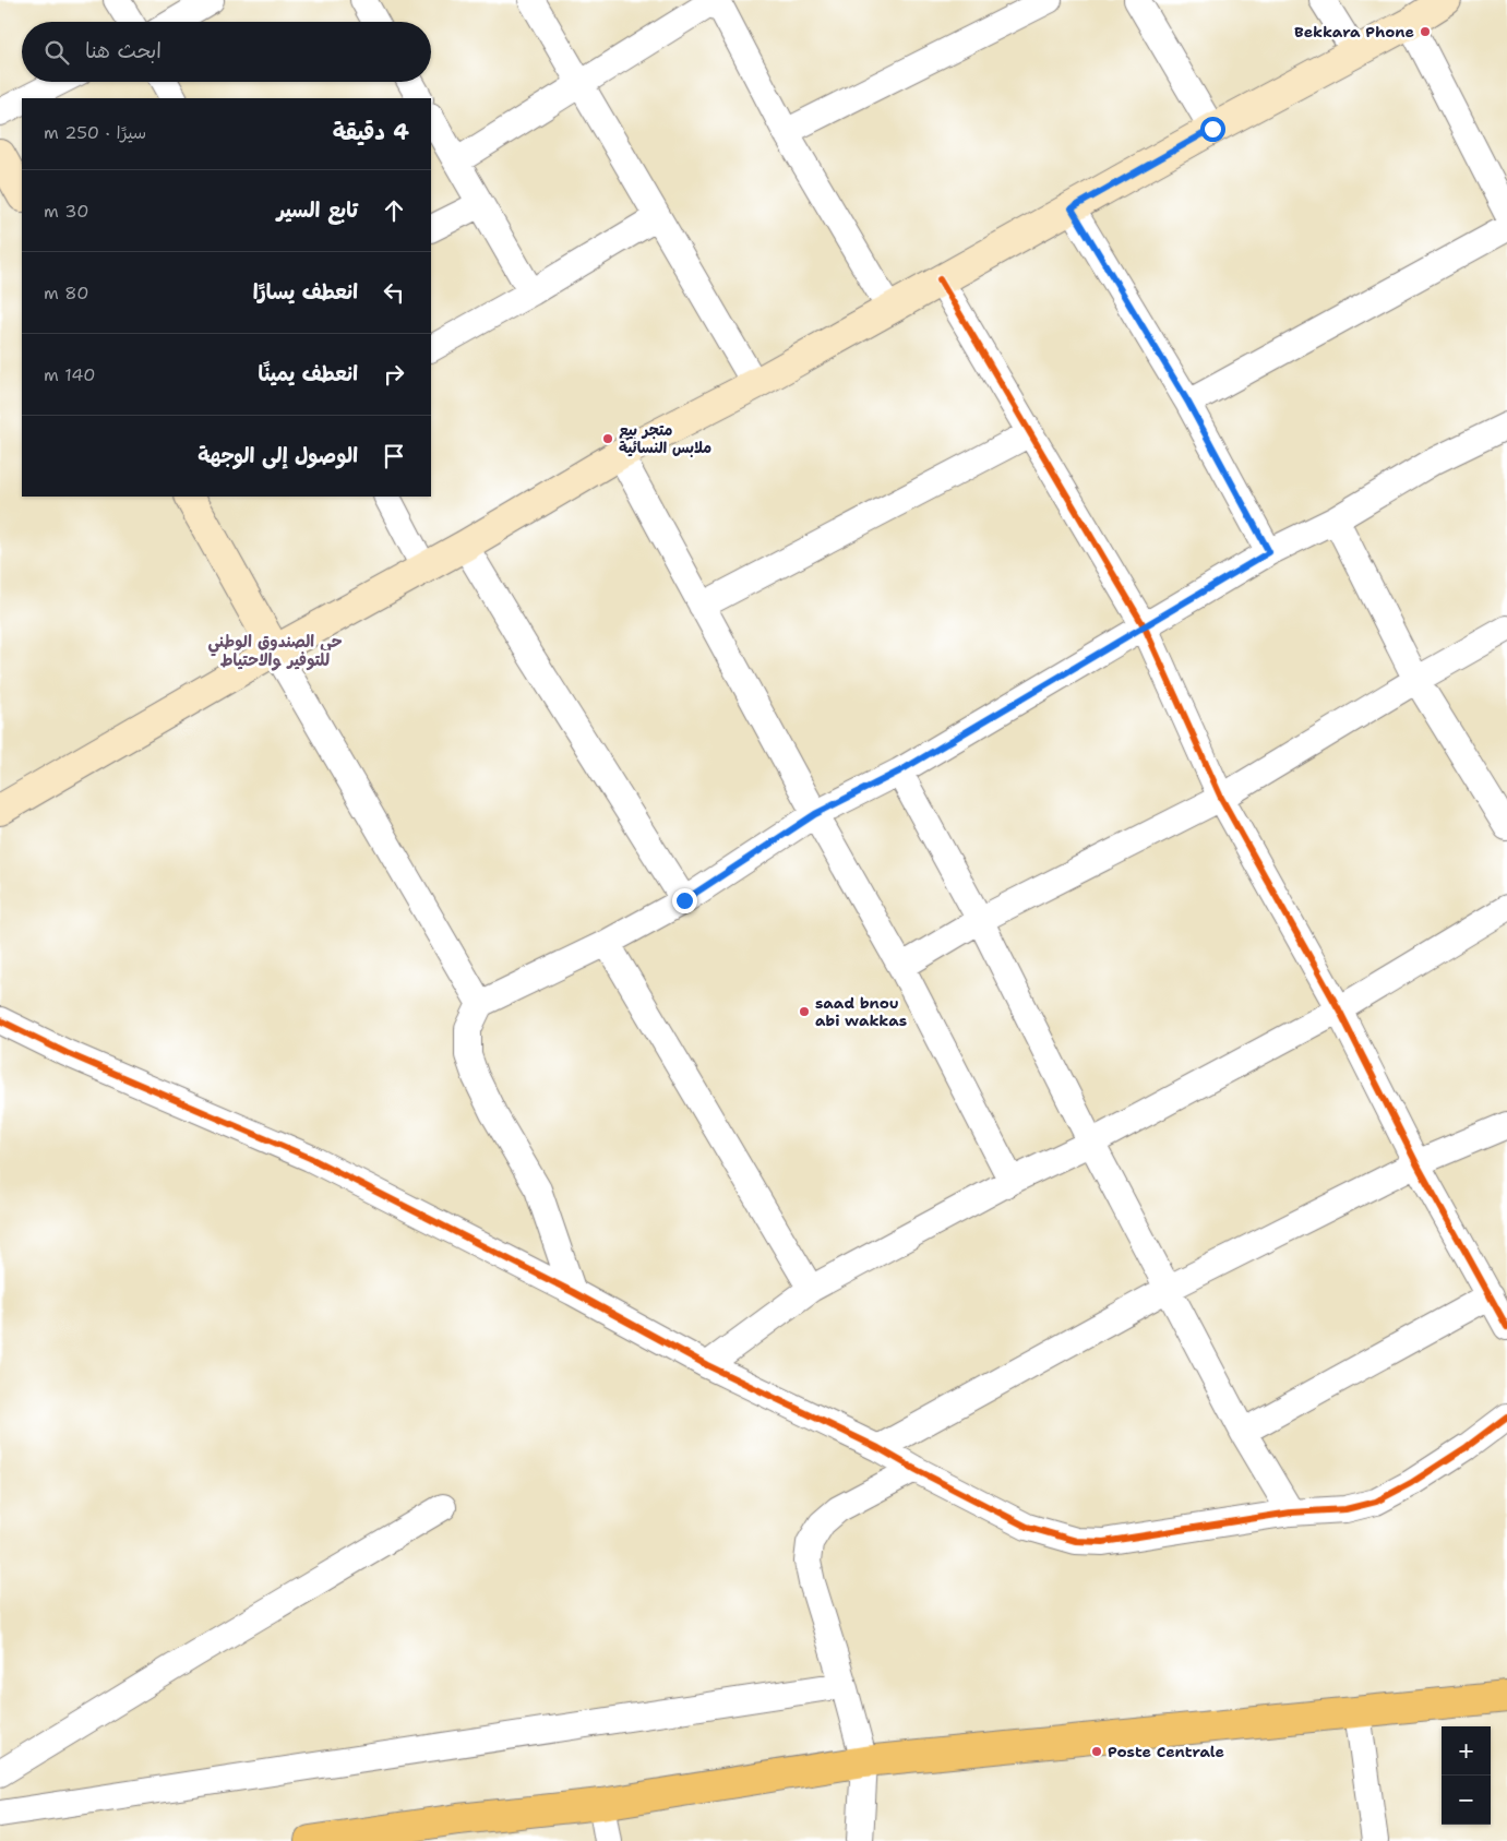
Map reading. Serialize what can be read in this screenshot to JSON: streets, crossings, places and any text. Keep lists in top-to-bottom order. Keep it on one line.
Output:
{"districts":["حي الصندوق الوطني للتوفير والاحتياط"],"places":["Bekkara Phone","متجر بيع ملابس النسائية","saad bnou abi wakkas","Poste Centrale"],"page":{"search":"ابحث هنا","heading":["4 دقيقة","سيرًا · 250 m"],"list":[["تابع السير","30 m"],["انعطف يسارًا","80 m"],["انعطف يمينًا","140 m"],"الوصول إلى الوجهة"],"map_buttons":["+","−"]}}
